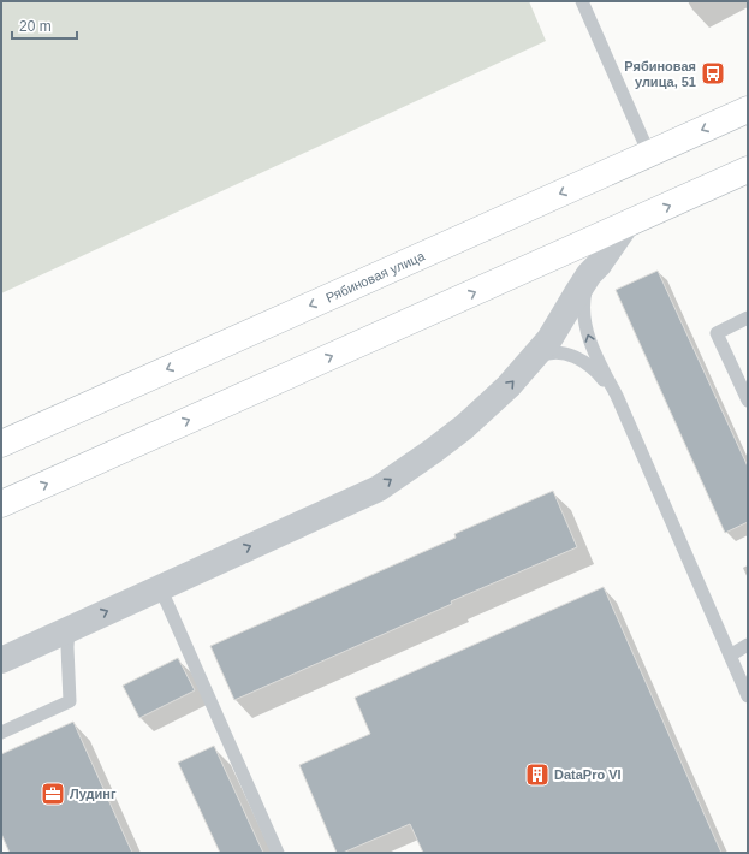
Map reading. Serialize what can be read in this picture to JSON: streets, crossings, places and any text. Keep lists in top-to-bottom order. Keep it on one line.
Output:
{"streets":{"main road":["Рябиновая улица"]},"places":{"bus stop":["Рябиновая улица, 51"],"building":["DataPro VI"],"office":["Лудинг"]},"scale_bar":"20 m"}
